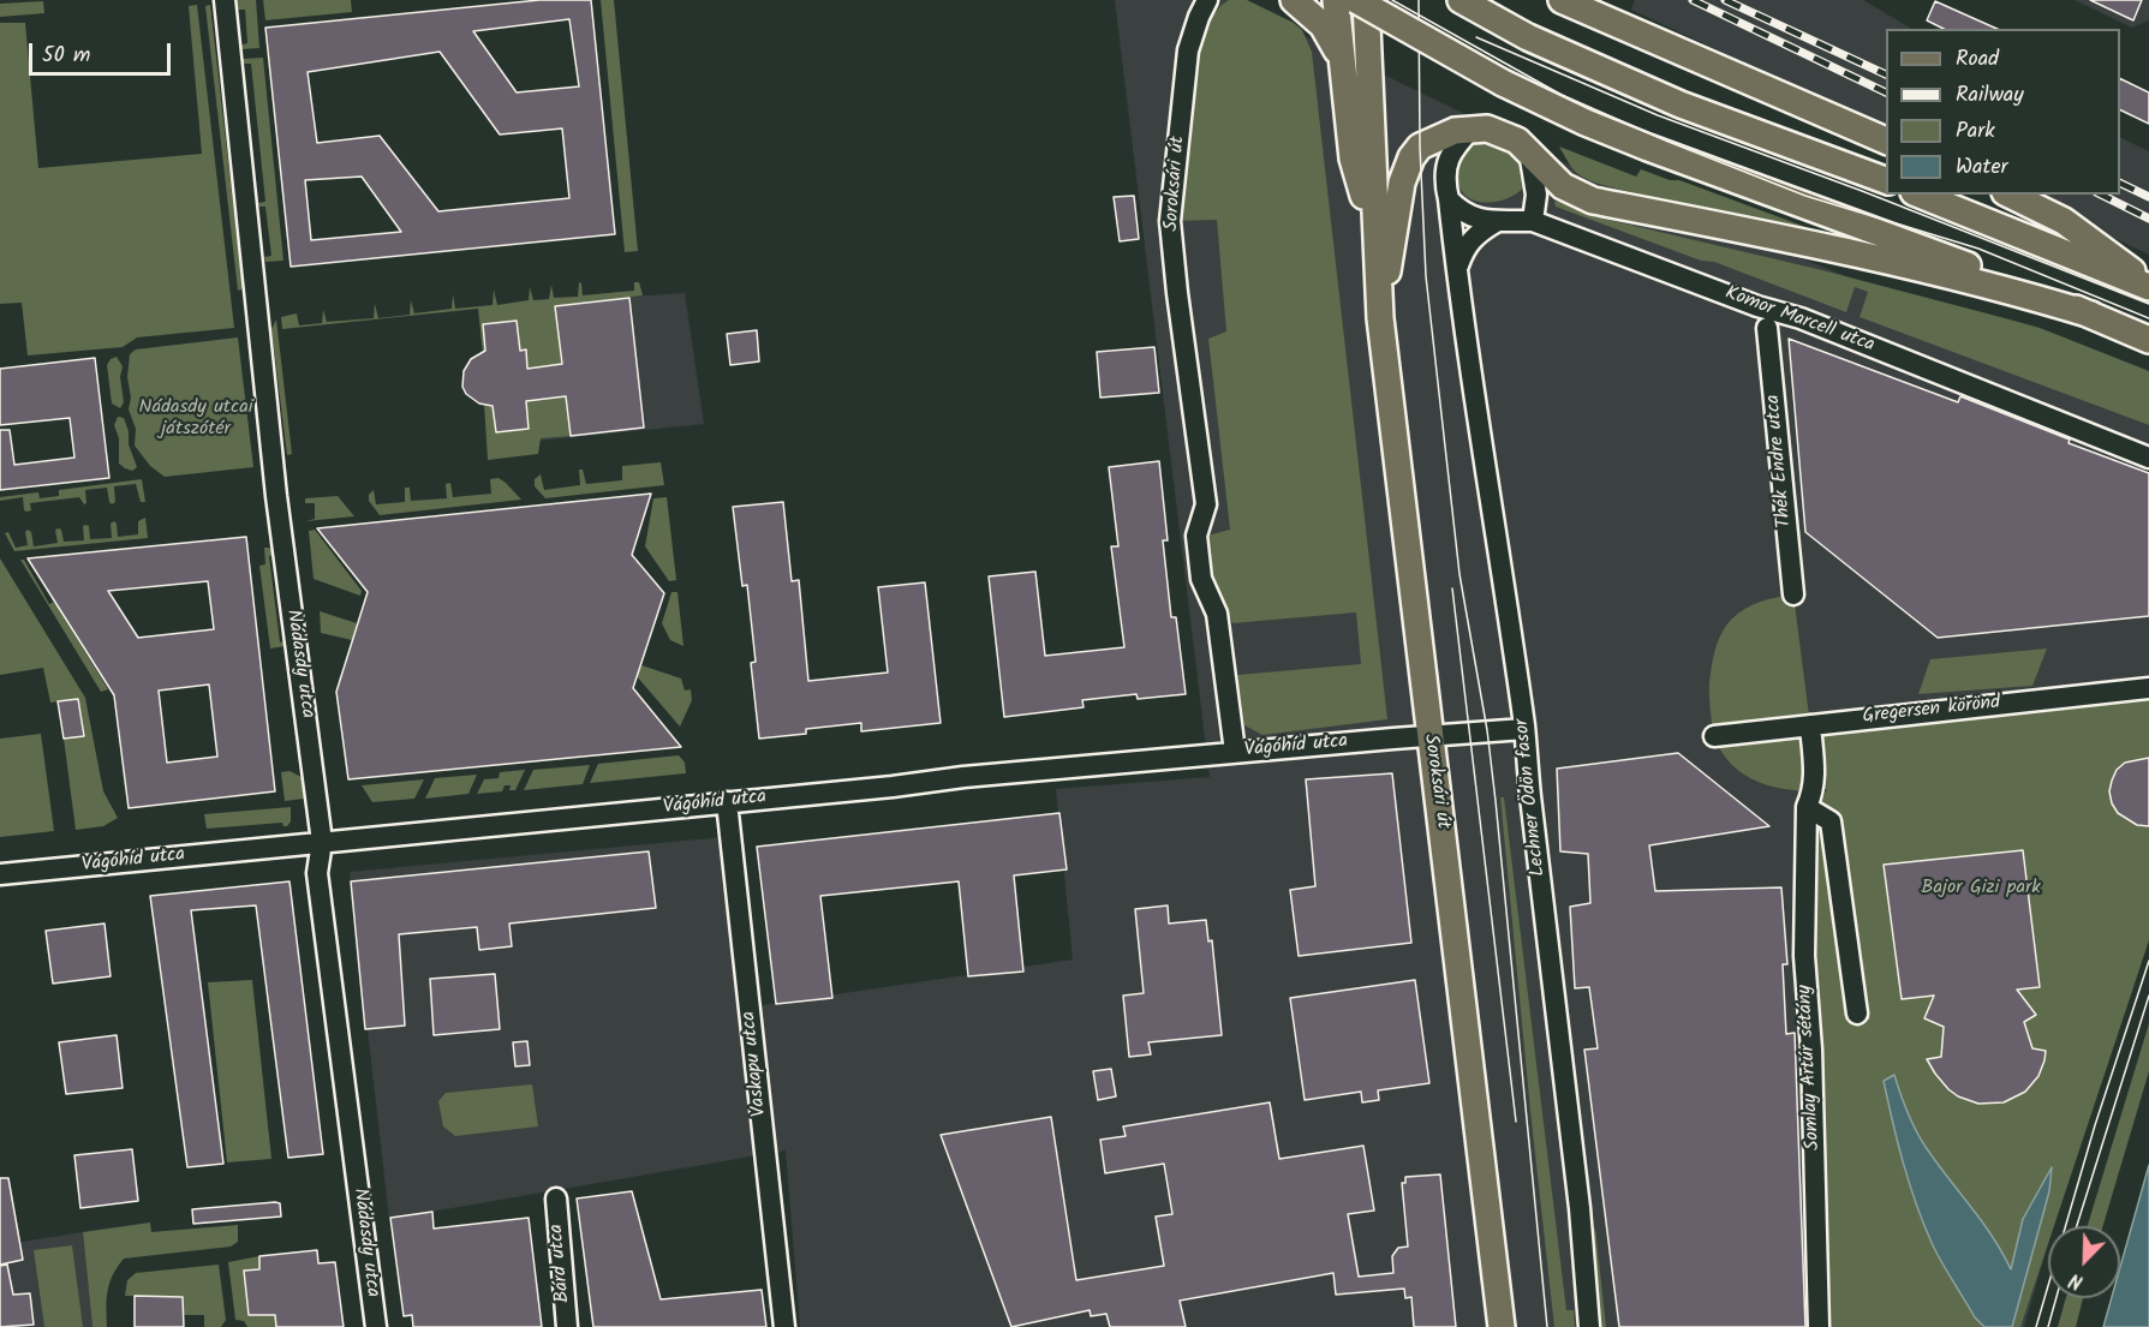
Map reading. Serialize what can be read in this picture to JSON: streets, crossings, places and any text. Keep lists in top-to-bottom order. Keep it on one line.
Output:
{"streets":{"main road":["Soroksári út"],"street":["Komor Marcell utca","Thék Endre utca","Nádasdy utca","Gregersen körönd","Vágóhíd utca","Lechner Ödön fasor","Vaskapu utca","Somlay Artúr sétány","Bárd utca"]},"crossings":[["Soroksári út","Vágóhíd utca"],["Komor Marcell utca","Lechner Ödön fasor"],["Nádasdy utca","Vágóhíd utca"],["Gregersen körönd","Somlay Artúr sétány"],["Vágóhíd utca","Vaskapu utca"]],"parks":["Nádasdy utcai játszótér","Bajor Gizi park"],"legend":["Road","Railway","Park","Water"],"scale_bar":"50 m","north":"bottom left"}
